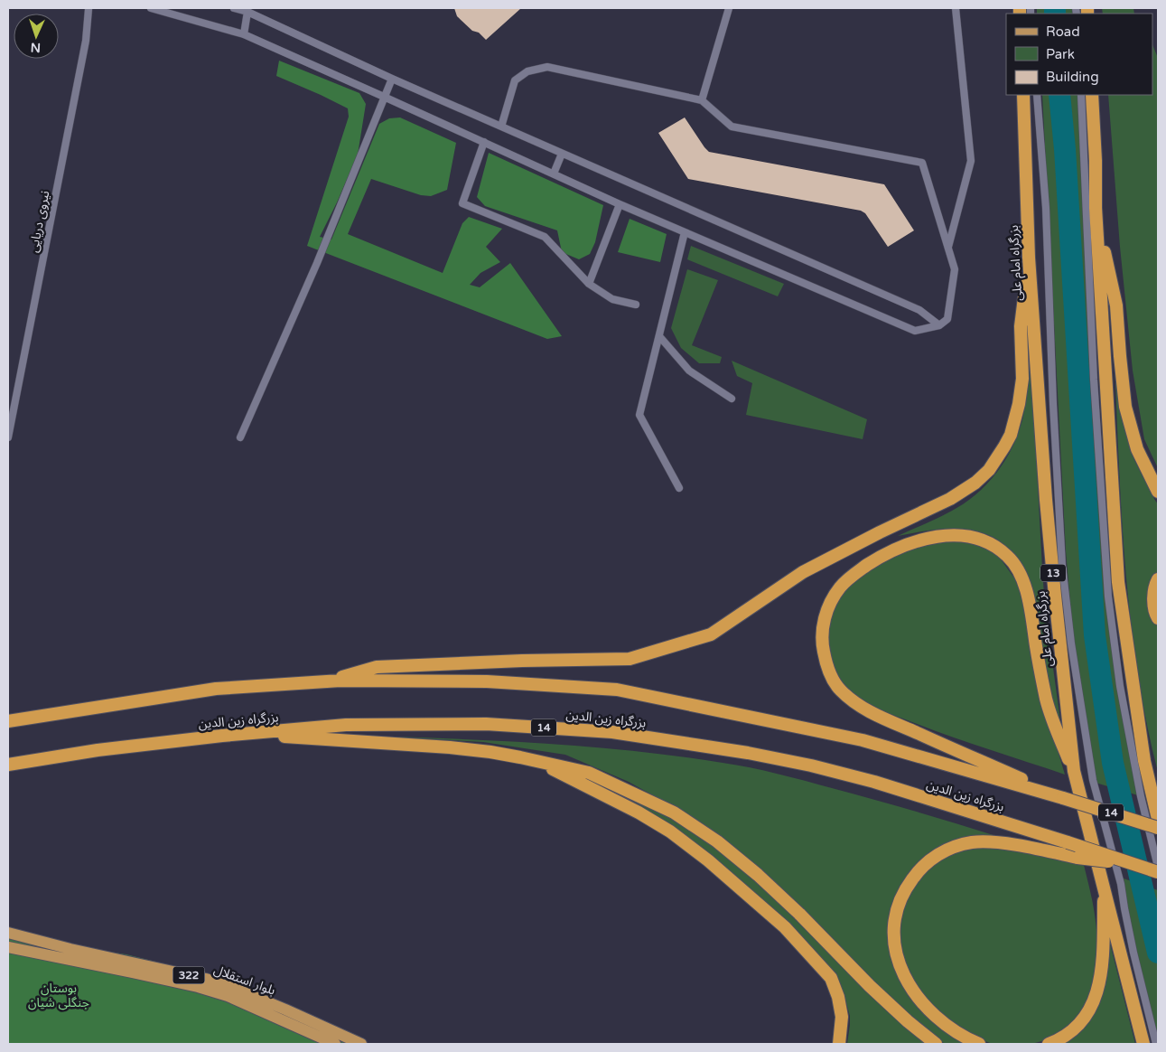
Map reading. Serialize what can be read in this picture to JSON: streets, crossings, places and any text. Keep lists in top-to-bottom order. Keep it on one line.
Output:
{"streets":{"highway":["بزرگراه امام علی","13","بزرگراه زین الدین","14"],"main road":["322","بلوار استقلال"],"lane":["نیروی دریایی"]},"parks":["بوستان جنگلی شیان"],"legend":["Road","Park","Building"],"north":"bottom"}
